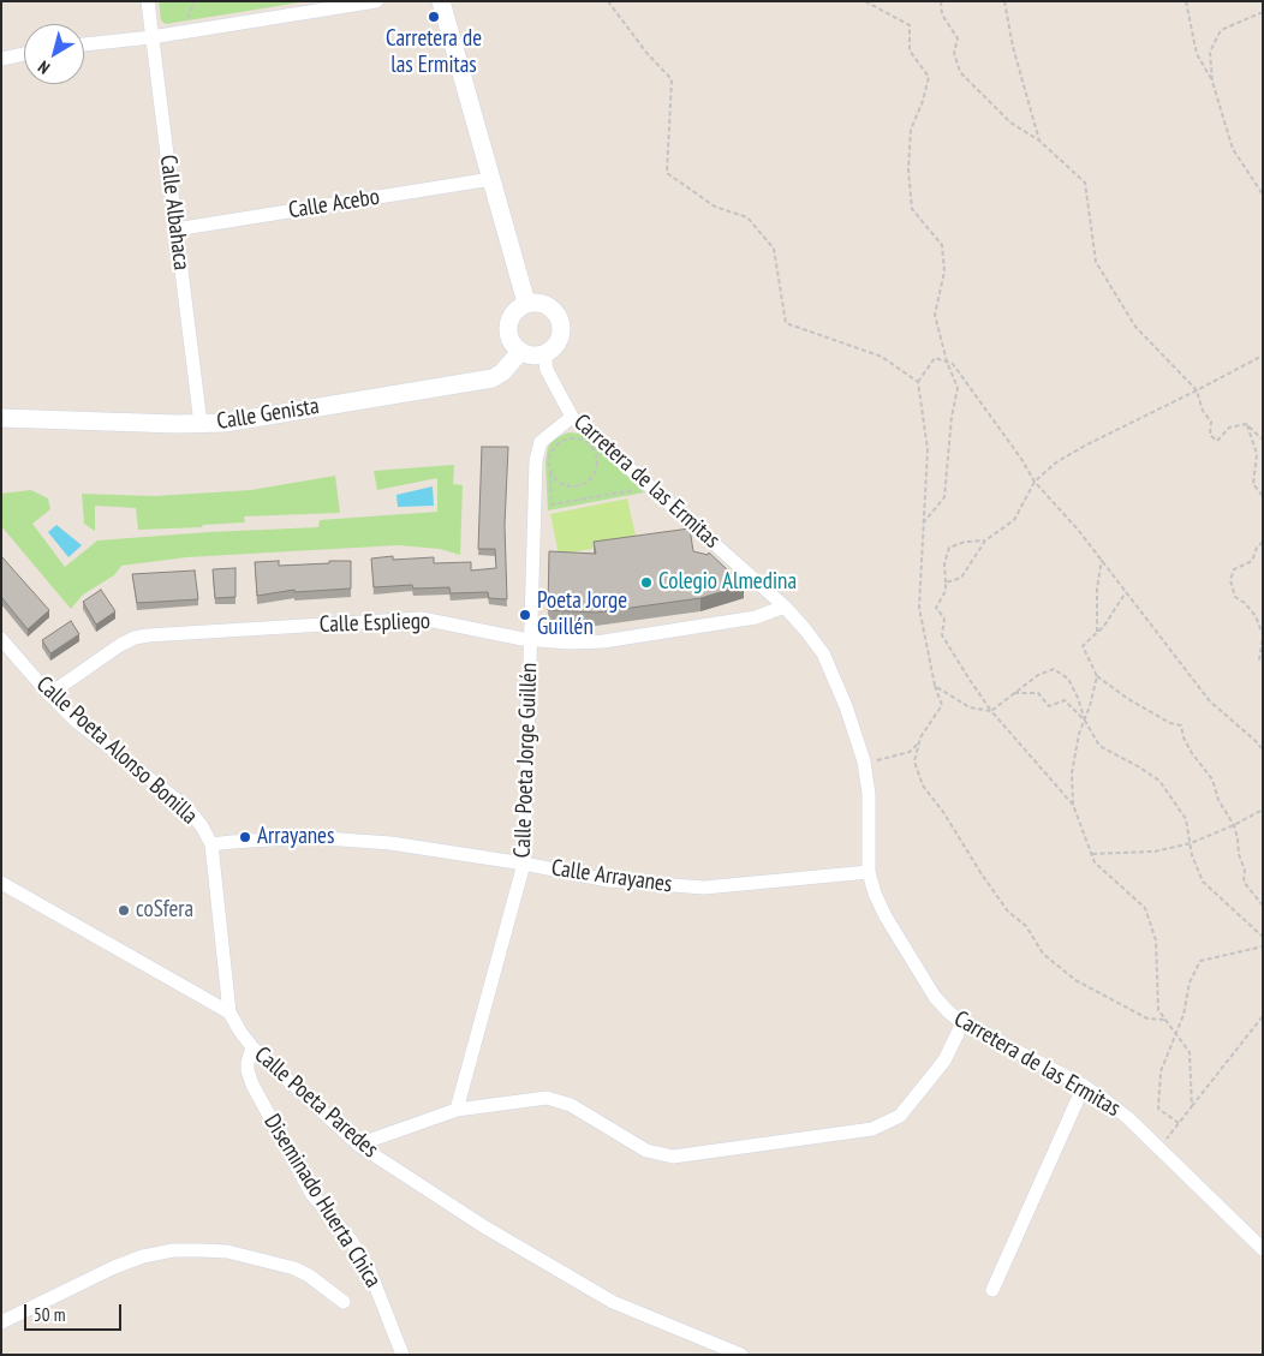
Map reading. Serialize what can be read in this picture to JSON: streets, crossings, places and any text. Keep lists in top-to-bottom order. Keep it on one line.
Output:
{"streets":{"street":["Calle Acebo","Calle Albahaca","Calle Genista","Carretera de las Ermitas","Calle Espliego","Calle Poeta Alonso Bonilla","Calle Poeta Jorge Guillén","Calle Arrayanes","Calle Poeta Paredes","Diseminado Huerta Chica"]},"crossings":[["Calle Acebo","Calle Albahaca"],["Calle Albahaca","Calle Genista"],["Calle Genista","Carretera de las Ermitas"],["Carretera de las Ermitas","Calle Espliego"],["Carretera de las Ermitas","Calle Poeta Jorge Guillén"],["Carretera de las Ermitas","Calle Arrayanes"],["Calle Espliego","Calle Poeta Alonso Bonilla"],["Calle Espliego","Calle Poeta Jorge Guillén"],["Calle Poeta Alonso Bonilla","Calle Arrayanes"],["Calle Poeta Alonso Bonilla","Calle Poeta Paredes"],["Calle Poeta Jorge Guillén","Calle Arrayanes"],["Calle Poeta Paredes","Diseminado Huerta Chica"]],"places":["Carretera de las Ermitas","Colegio Almedina","Poeta Jorge Guillén","Arrayanes","coSfera"],"scale_bar":"50 m","north":"bottom left"}
